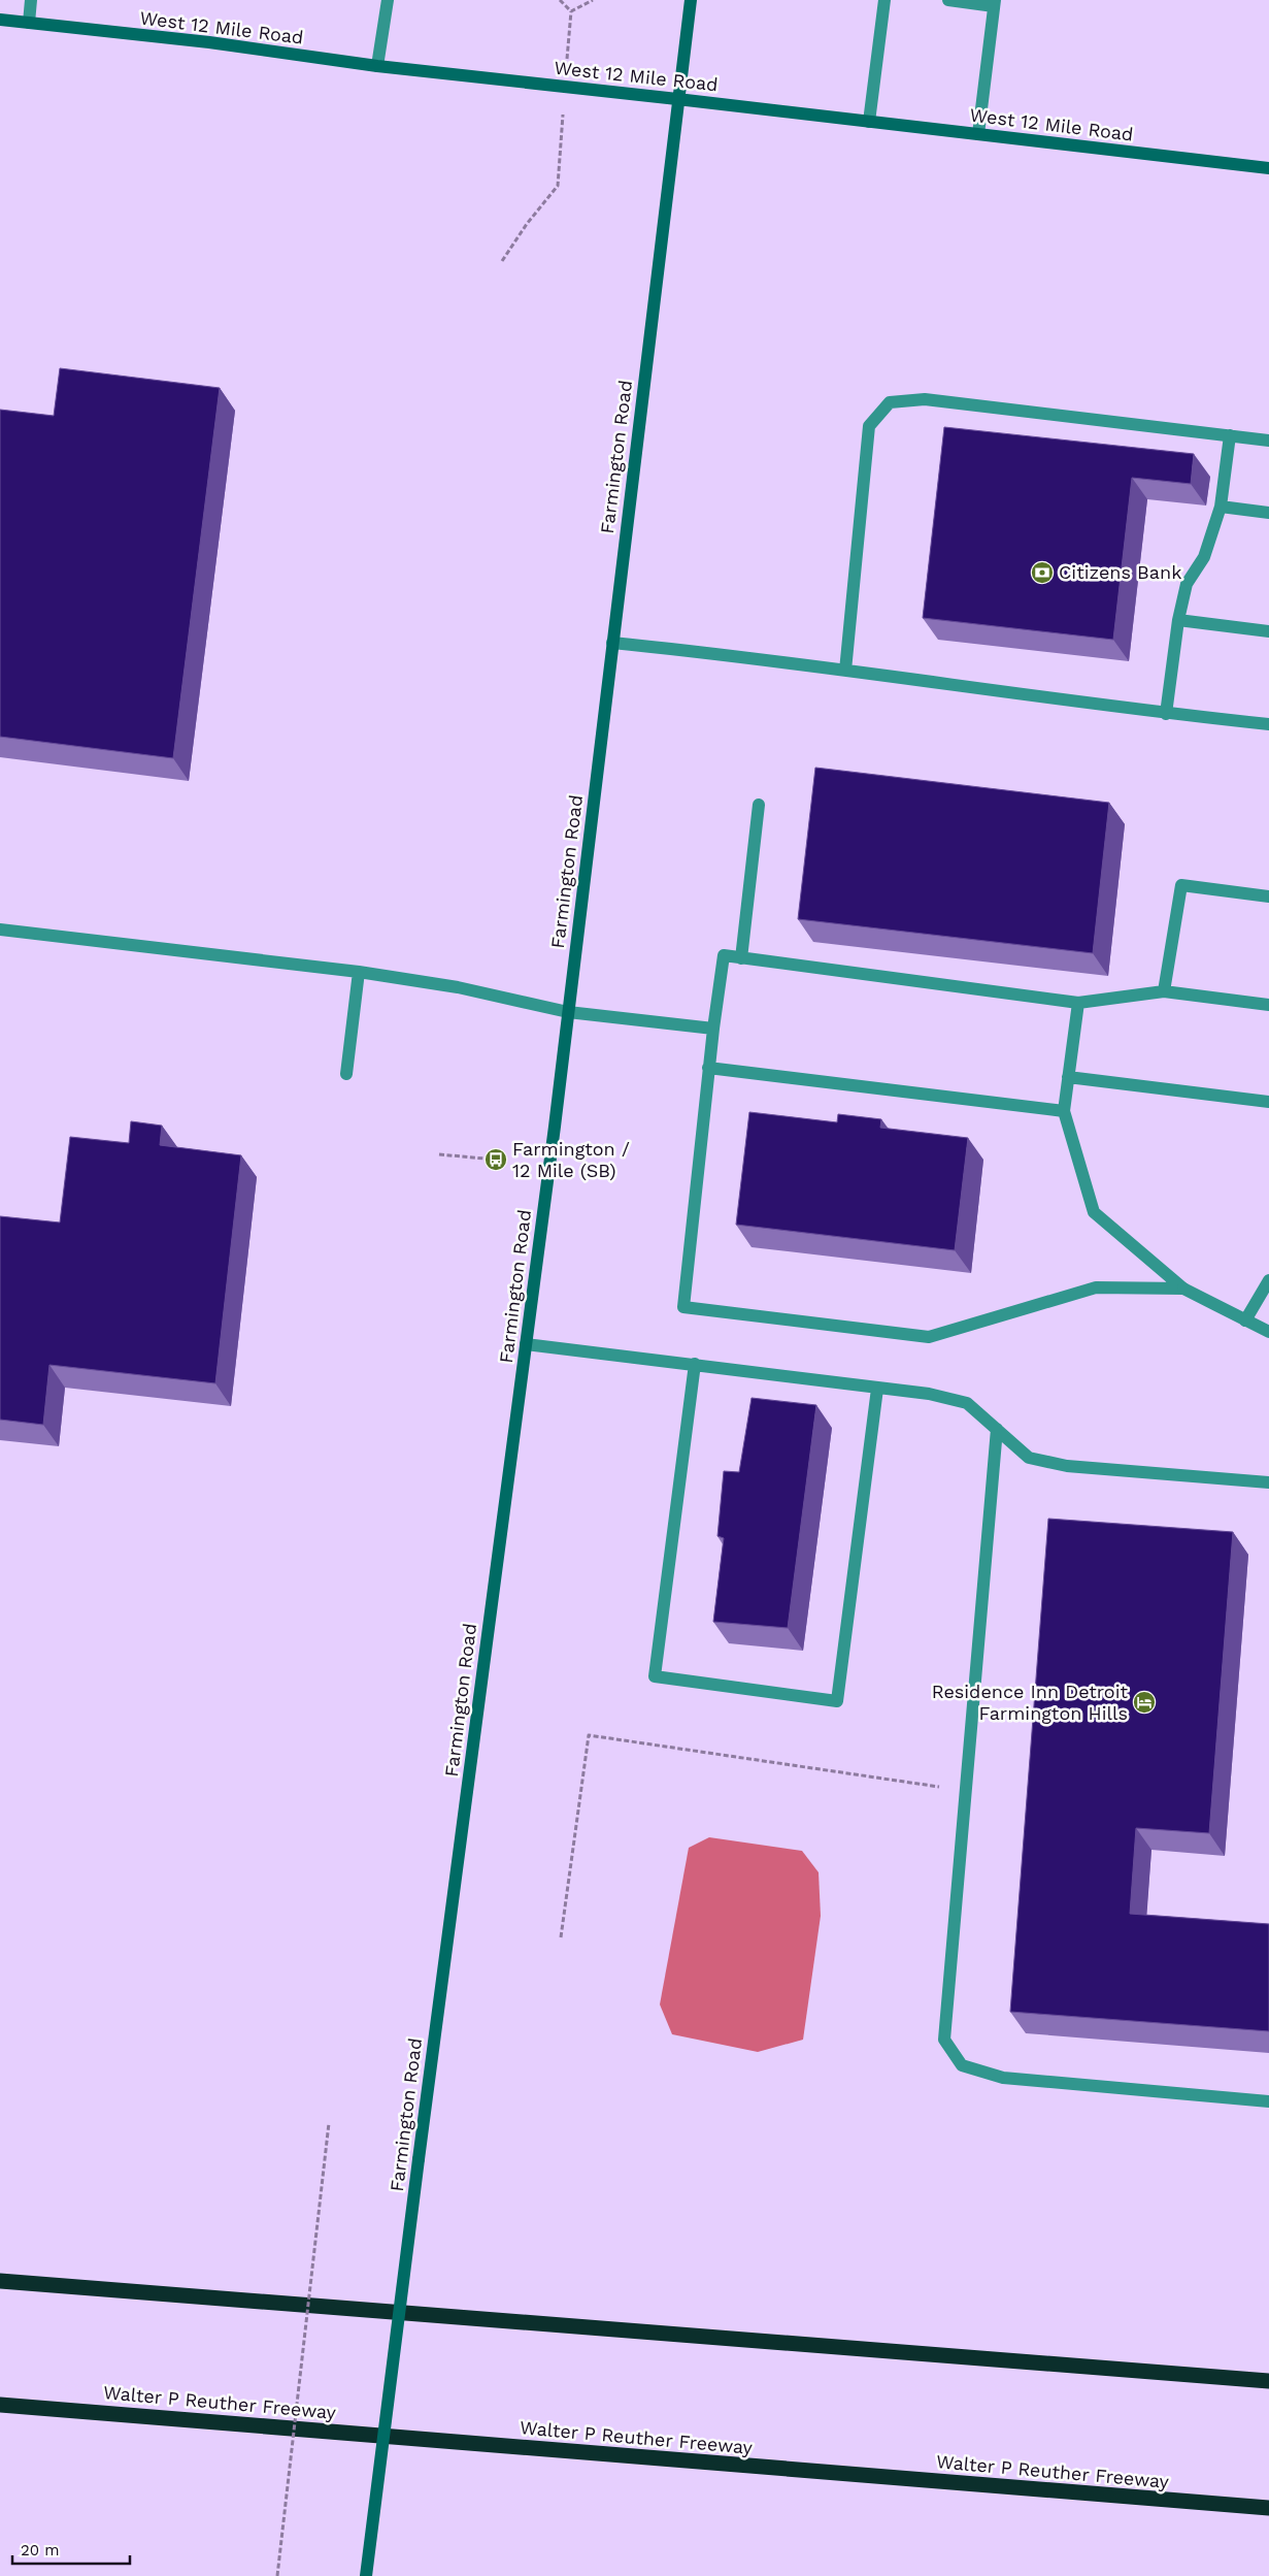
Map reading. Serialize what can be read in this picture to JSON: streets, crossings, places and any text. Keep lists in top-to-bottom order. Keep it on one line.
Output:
{"streets":{"highway":["Walter P Reuther Freeway"],"street":["West 12 Mile Road","Farmington Road"]},"crossings":[["West 12 Mile Road","Farmington Road"]],"places":{"bank":["Citizens Bank"],"bus stop":["Farmington / 12 Mile (SB)"],"hotel":["Residence Inn Detroit Farmington Hills"]},"scale_bar":"20 m"}
